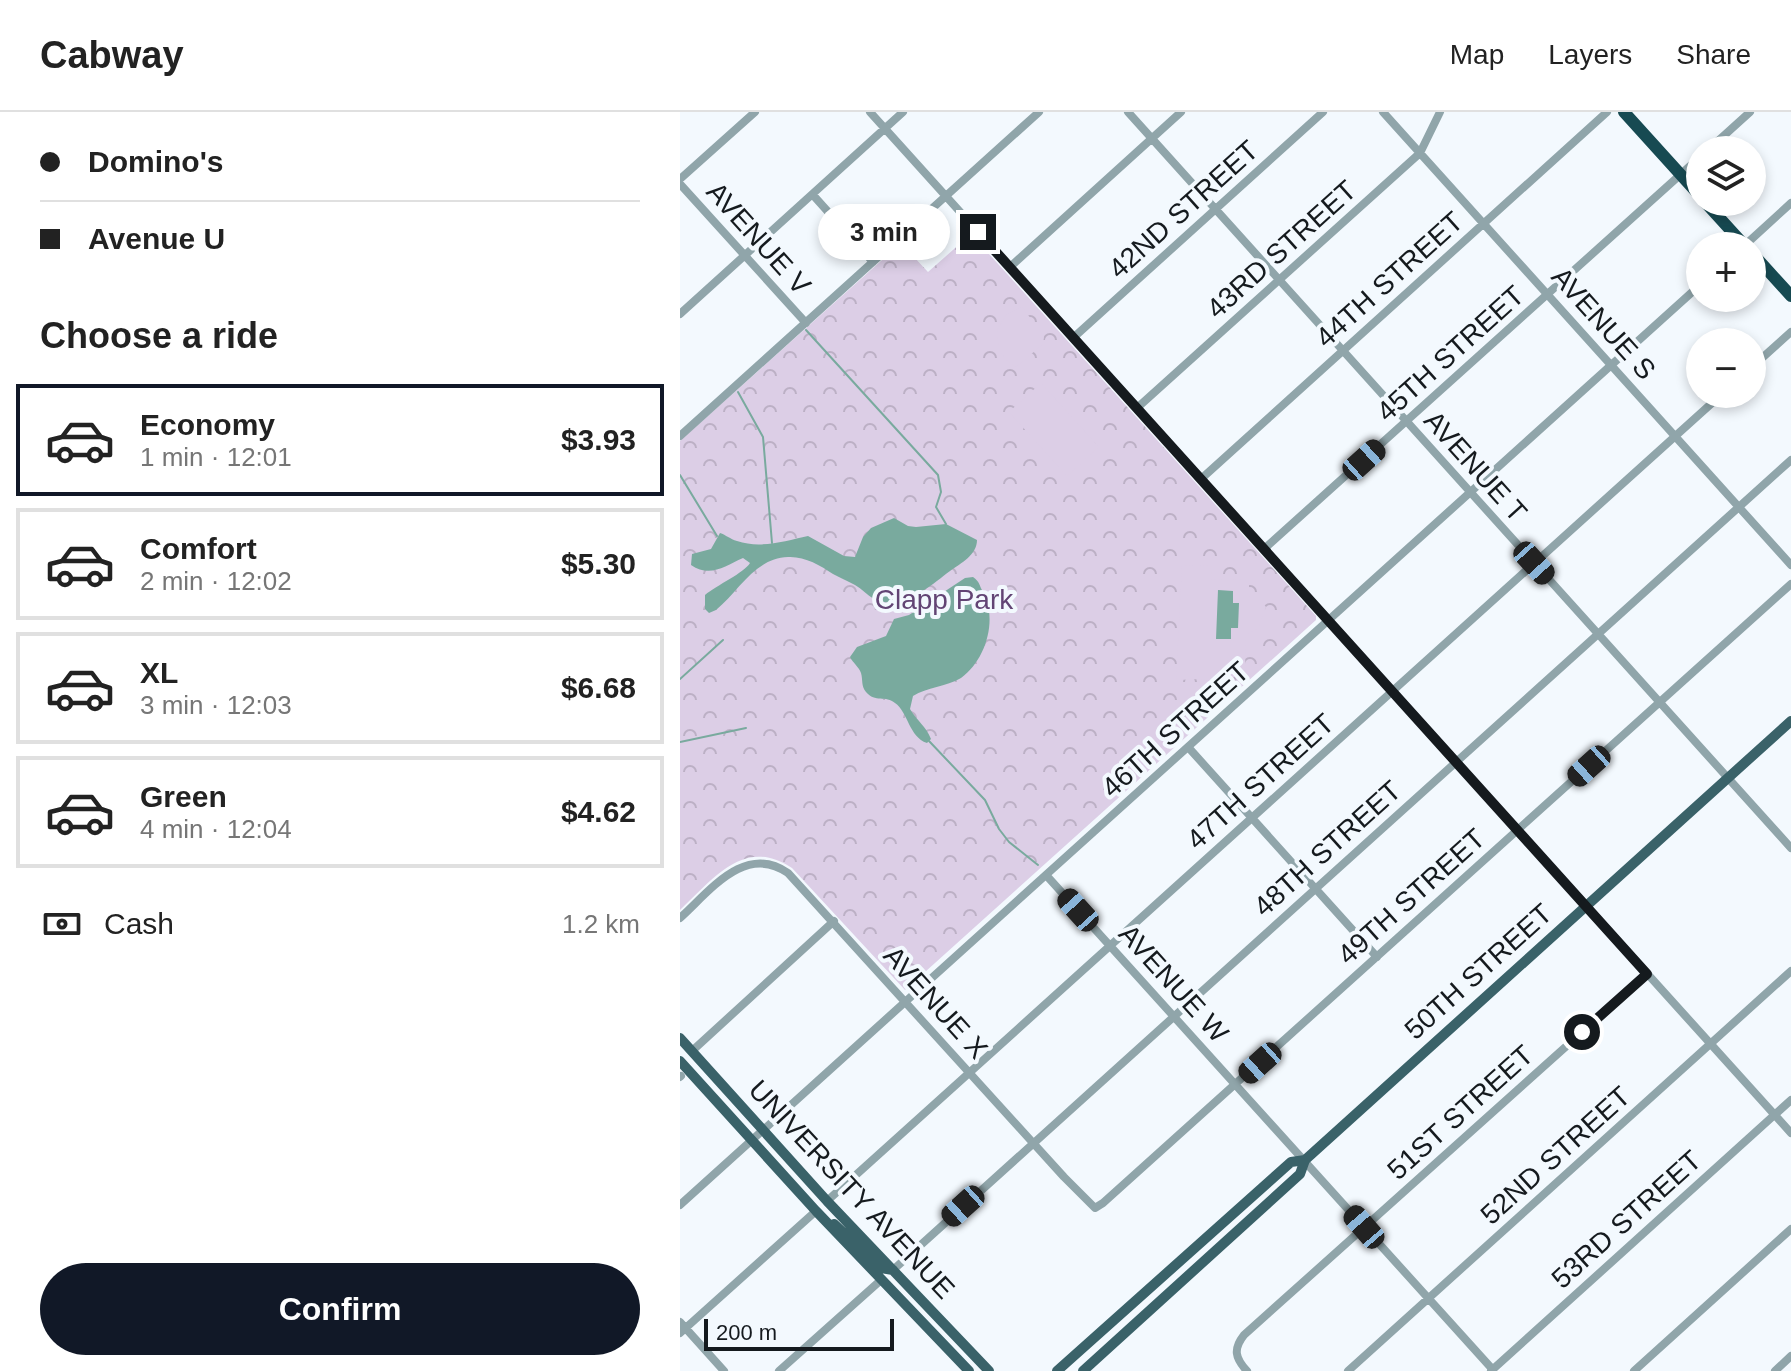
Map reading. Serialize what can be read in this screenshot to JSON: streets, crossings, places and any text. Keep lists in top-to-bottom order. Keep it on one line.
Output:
{"streets":{"main road":["50TH STREET","UNIVERSITY AVENUE"],"street":["42ND STREET","AVENUE V","43RD STREET","44TH STREET","AVENUE S","45TH STREET","AVENUE T","46TH STREET","47TH STREET","48TH STREET","49TH STREET","AVENUE W","AVENUE X","51ST STREET","52ND STREET","53RD STREET"]},"crossings":[["42ND STREET","AVENUE T"],["43RD STREET","AVENUE S"],["43RD STREET","AVENUE T"],["44TH STREET","AVENUE S"],["44TH STREET","AVENUE T"],["AVENUE S","45TH STREET"],["AVENUE S","46TH STREET"],["AVENUE S","47TH STREET"],["AVENUE S","48TH STREET"],["45TH STREET","AVENUE T"],["AVENUE T","46TH STREET"],["AVENUE T","47TH STREET"],["AVENUE T","48TH STREET"],["AVENUE T","49TH STREET"],["AVENUE T","50TH STREET"],["46TH STREET","AVENUE W"],["46TH STREET","AVENUE X"],["46TH STREET","UNIVERSITY AVENUE"],["47TH STREET","AVENUE W"],["47TH STREET","AVENUE X"],["47TH STREET","UNIVERSITY AVENUE"],["48TH STREET","AVENUE W"],["48TH STREET","AVENUE X"],["48TH STREET","UNIVERSITY AVENUE"],["49TH STREET","AVENUE W"],["49TH STREET","AVENUE X"],["50TH STREET","AVENUE W"],["AVENUE W","51ST STREET"],["AVENUE W","52ND STREET"],["AVENUE W","53RD STREET"]],"parks":["Clapp Park"],"scale_bar":"200 m","page":{"header":"Cabway","nav":["Map","Layers","Share"],"banner":["Domino's","Avenue U"],"map_buttons":["+","−"],"bubble":"3 min","heading":"Choose a ride","list":[{"name":"Economy","note":"1 min · 12:01","value":"$3.93"},{"name":"Comfort","note":"2 min · 12:02","value":"$5.30"},{"name":"XL","note":"3 min · 12:03","value":"$6.68"},{"name":"Green","note":"4 min · 12:04","value":"$4.62"}],"pay":["Cash","1.2 km"],"buttons":"Confirm","scale":"200 m"}}
